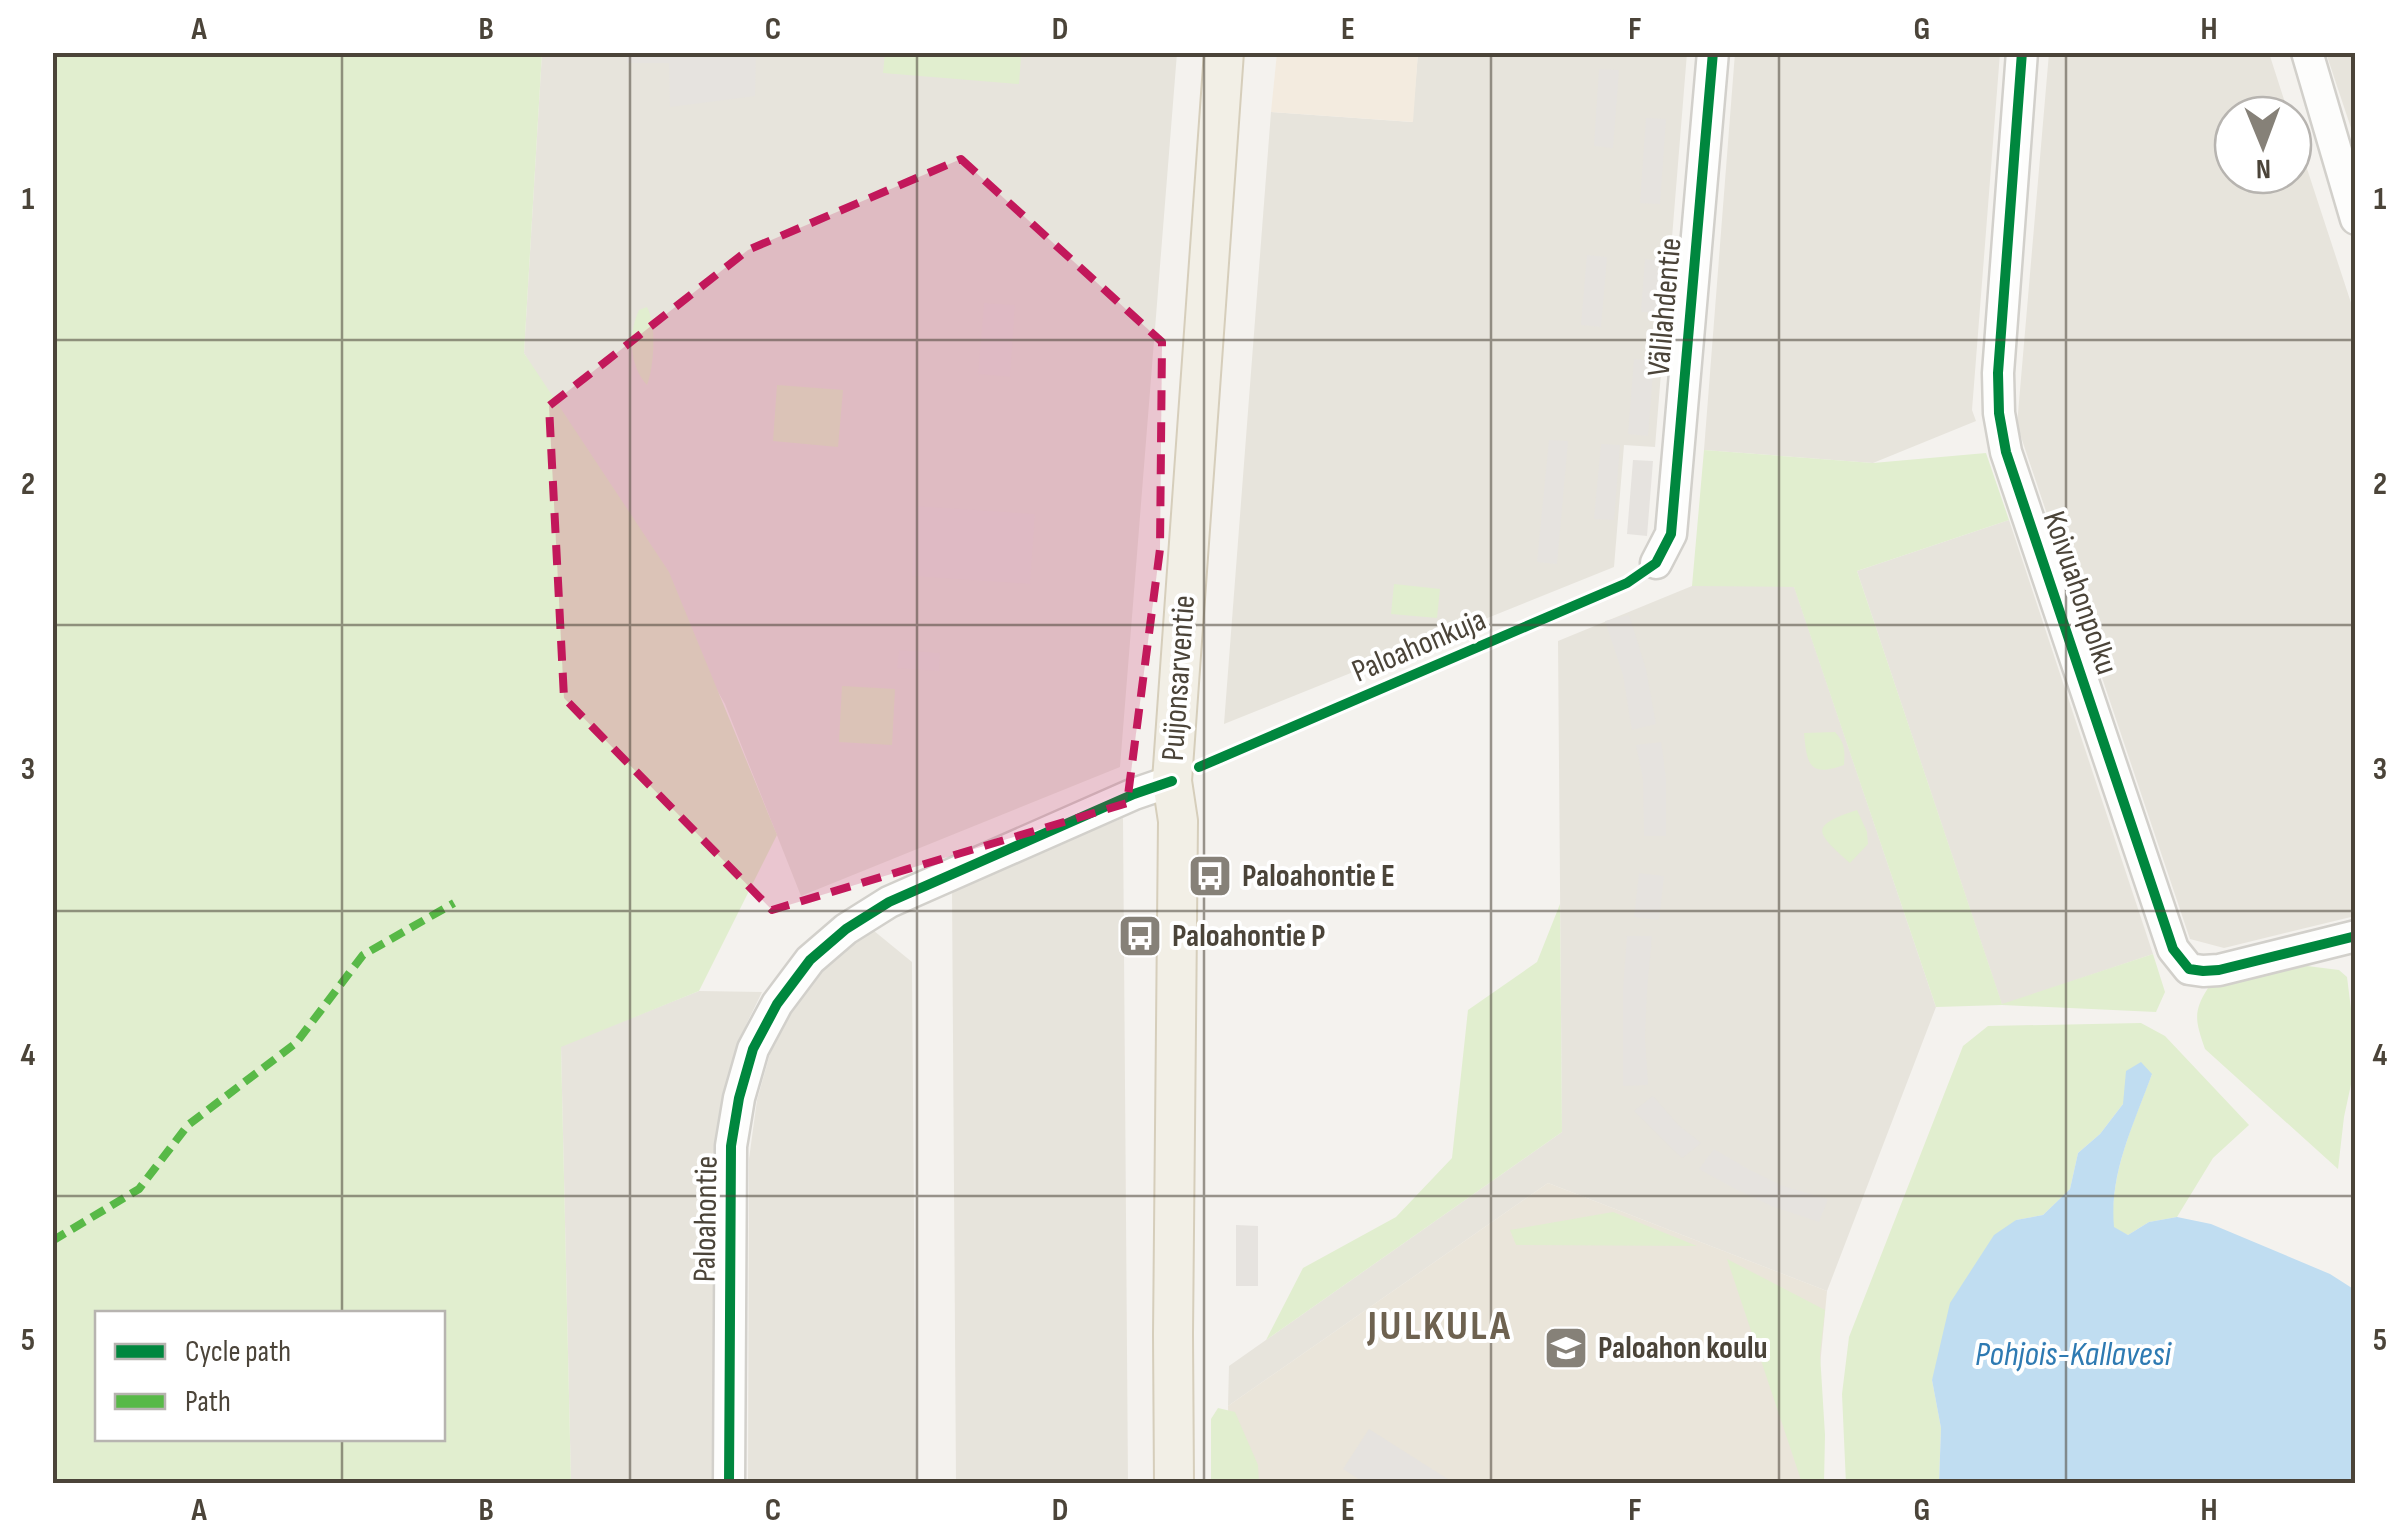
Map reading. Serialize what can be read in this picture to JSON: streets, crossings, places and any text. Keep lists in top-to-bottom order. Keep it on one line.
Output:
{"streets":{"main road":["Puijonsarventie"],"street":["Välilahdentie","Koivuahonpolku","Paloahontie"],"cycle path":["Paloahonkuja"]},"crossings":[["Puijonsarventie","Paloahontie"]],"districts":["JULKULA"],"water":["Pohjois-Kallavesi"],"places":{"bus stop":["Paloahontie E","Paloahontie P"],"school or university":["Paloahon koulu"]},"legend":["Cycle path","Path"],"north":"bottom","grid":{"columns":["A","B","C","D","E","F","G","H"],"rows":["1","2","3","4","5"]}}
